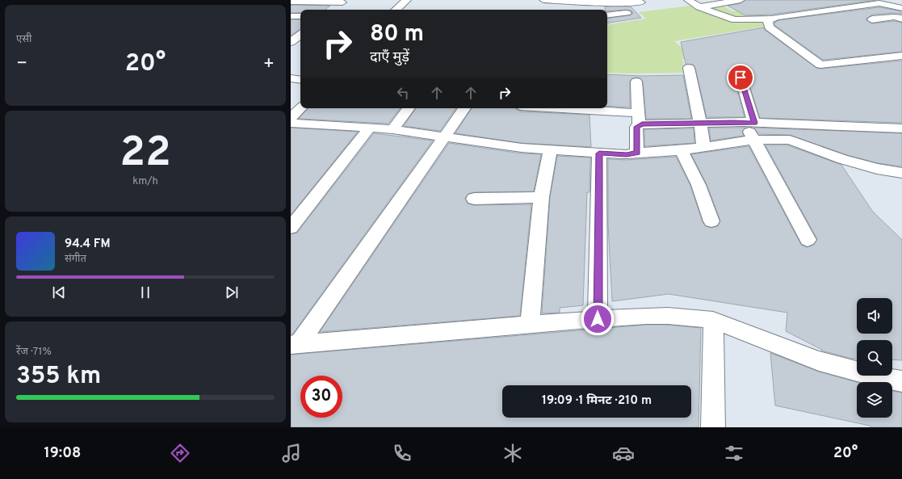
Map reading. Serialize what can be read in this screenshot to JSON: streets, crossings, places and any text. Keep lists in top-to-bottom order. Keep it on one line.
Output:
{"page":{"tile":["एसी",["22","km/h"],["रेंज · 71%","355 km"]],"turn":["80 m","दाएँ मुड़ें"],"heat":["−","20°","+"],"song":["94.4 FM","संगीत"],"limit":"30","trip":"19:09 · 1 मिनट · 210 m","tabs":["19:08","20°"]}}
